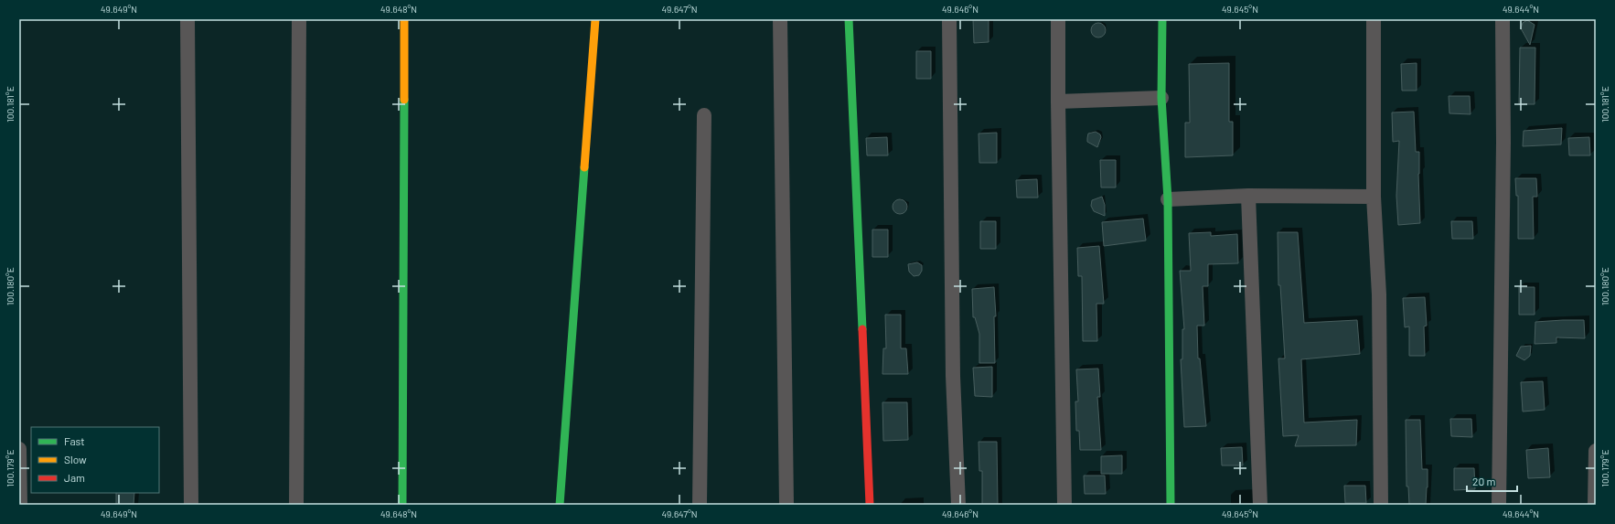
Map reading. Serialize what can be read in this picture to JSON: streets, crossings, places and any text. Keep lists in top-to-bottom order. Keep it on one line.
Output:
{"legend":["Fast","Slow","Jam"],"scale_bar":"20 m","coordinates":["49.649°N","49.648°N","49.647°N","49.646°N","49.645°N","49.644°N","100.181°E","100.180°E","100.179°E"]}
